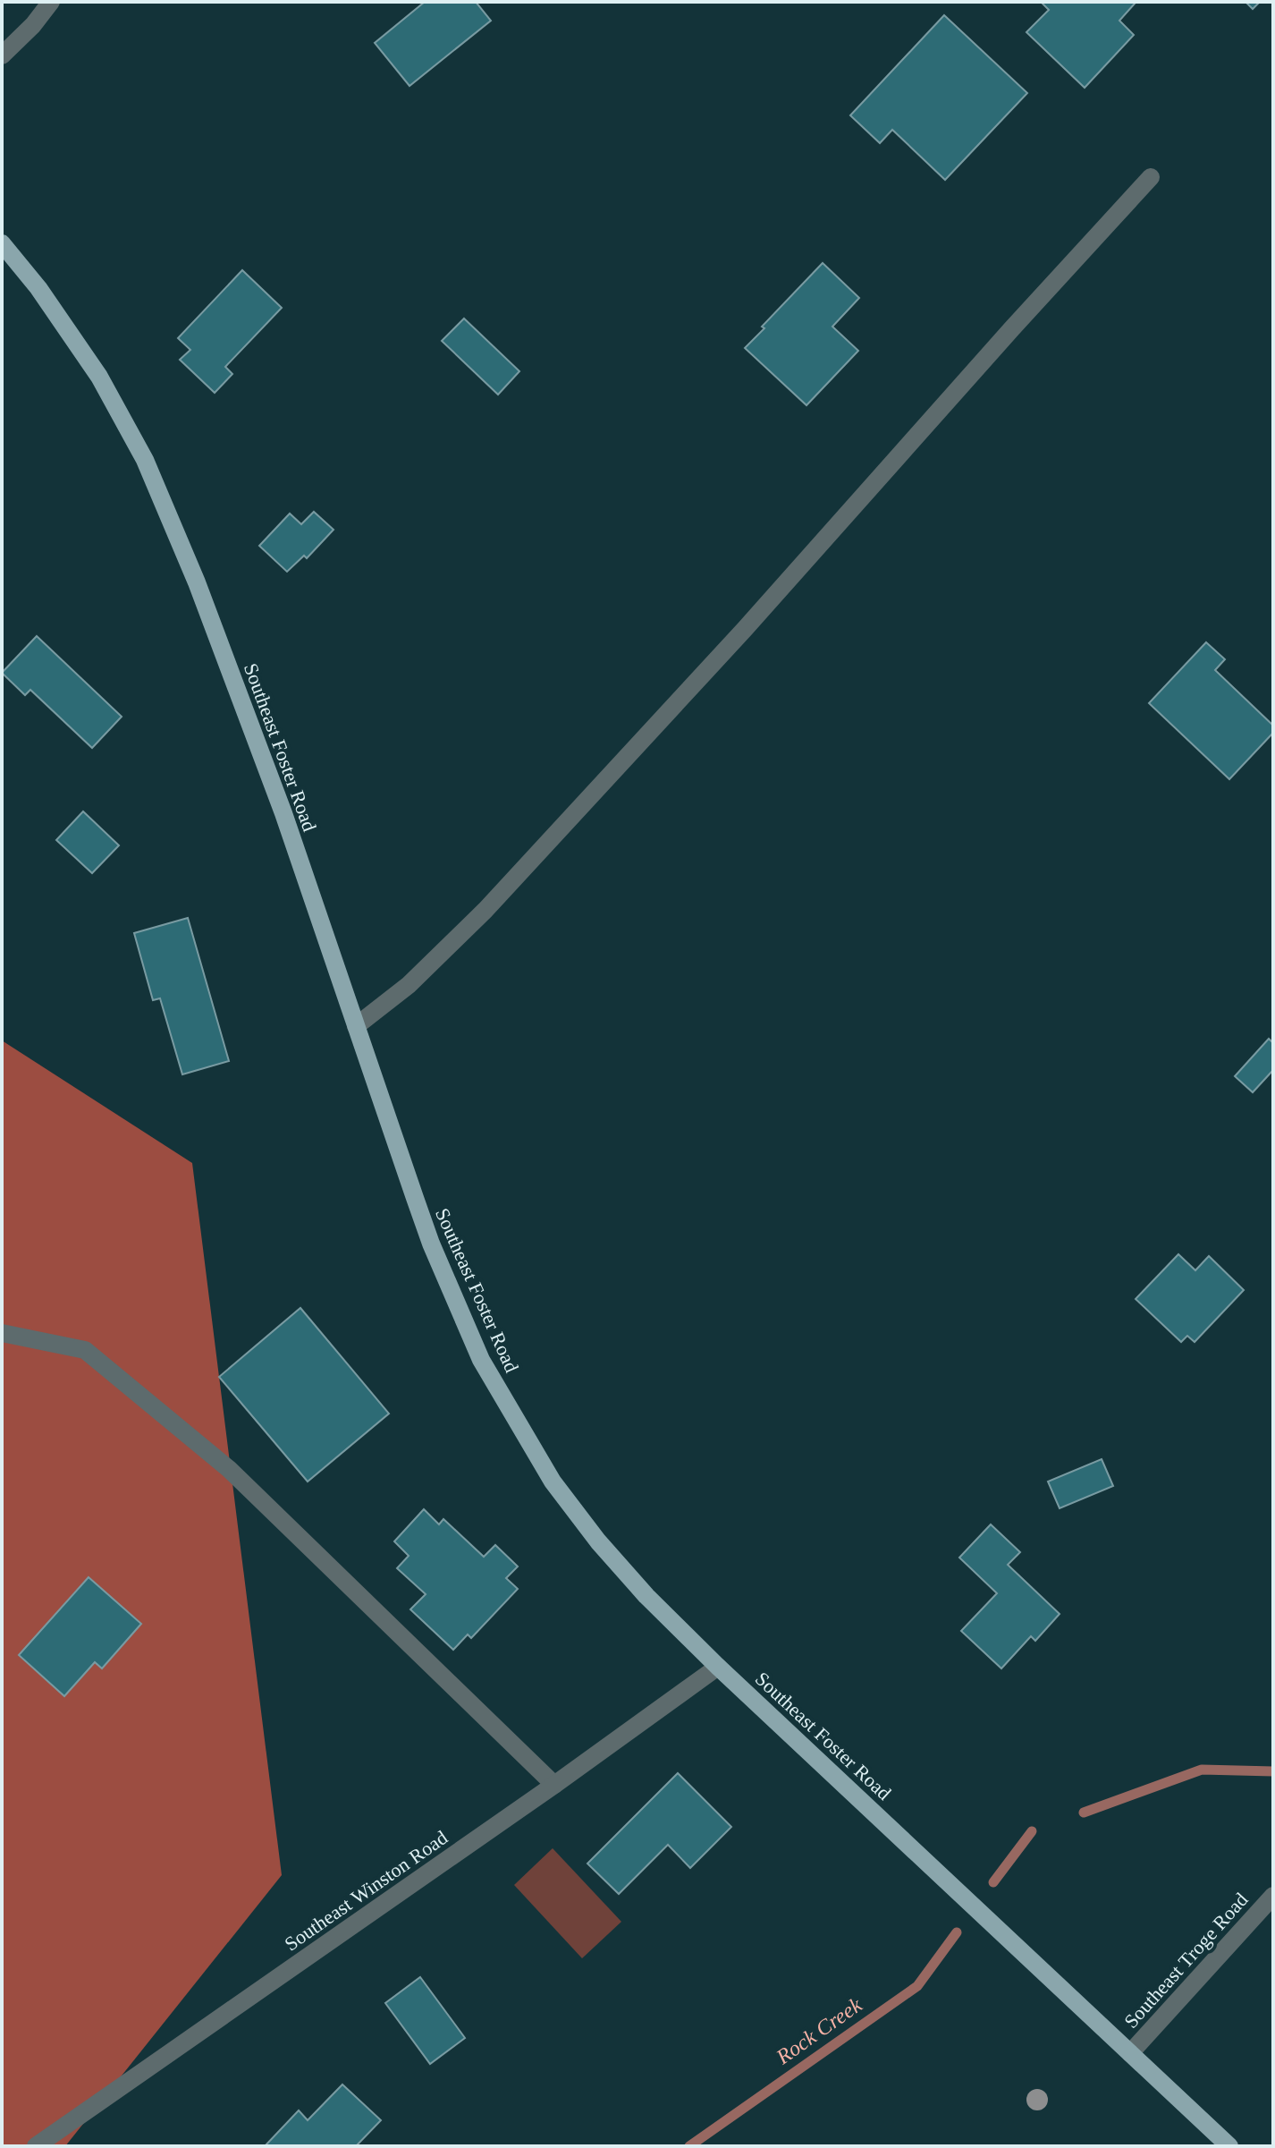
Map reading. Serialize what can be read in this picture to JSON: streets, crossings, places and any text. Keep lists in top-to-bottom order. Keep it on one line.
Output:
{"streets":{"main road":["Southeast Foster Road"],"street":["Southeast Winston Road","Southeast Troge Road"]},"crossings":[["Southeast Foster Road","Southeast Winston Road"],["Southeast Foster Road","Southeast Troge Road"]],"water":["Rock Creek"]}
